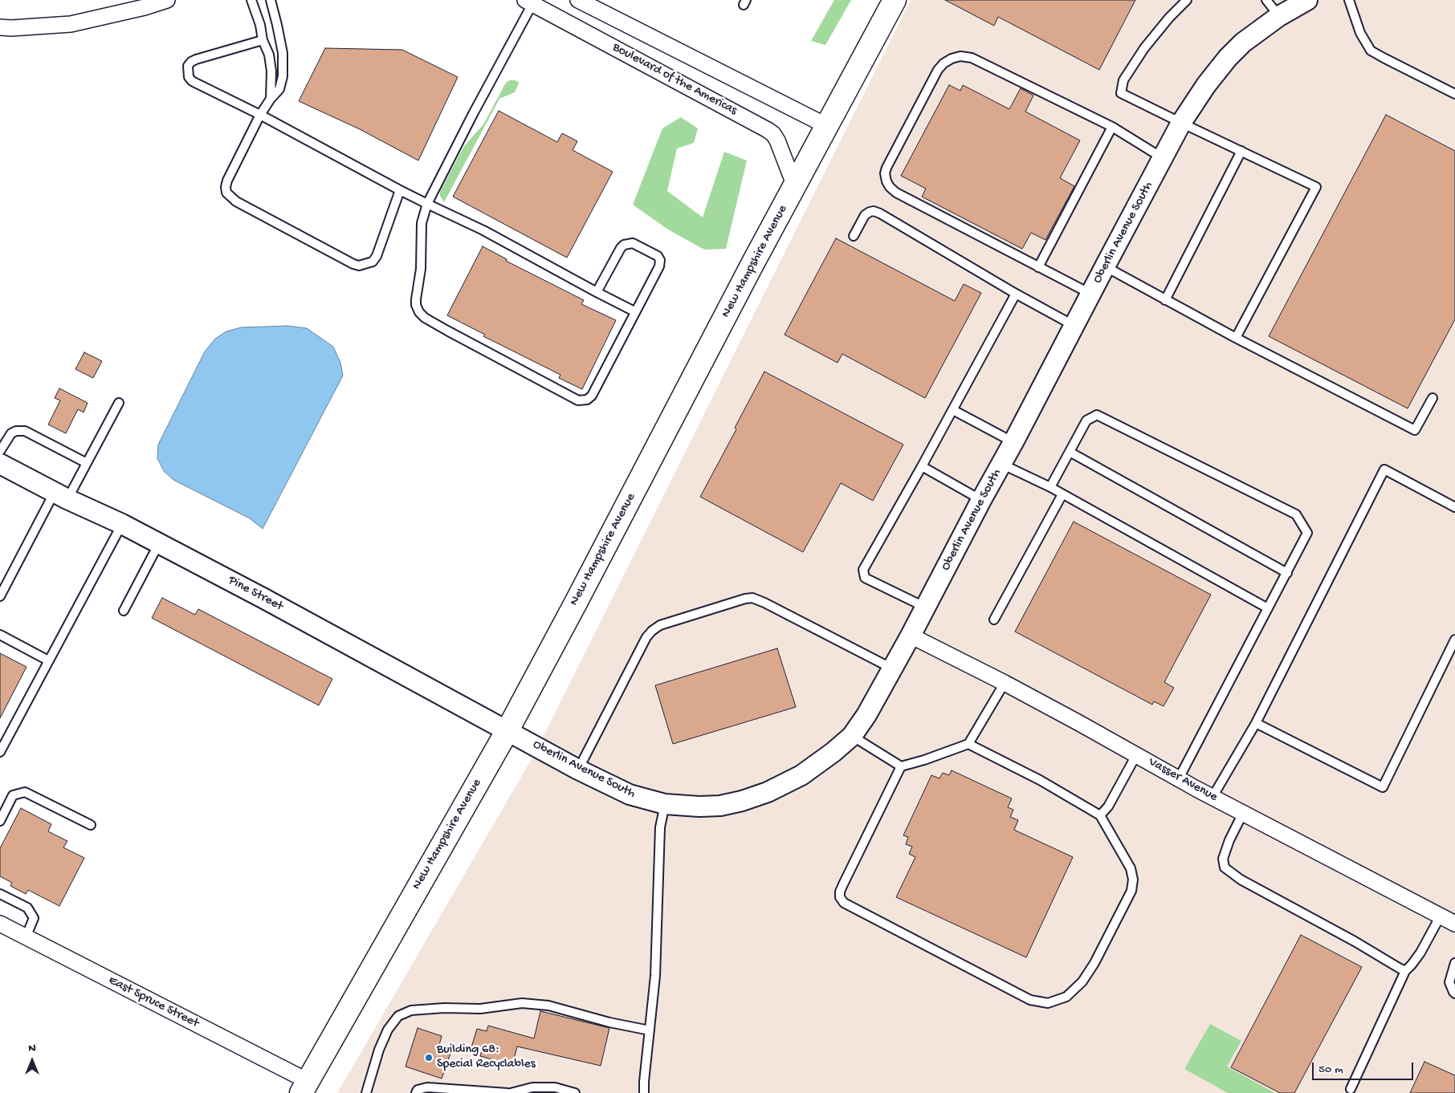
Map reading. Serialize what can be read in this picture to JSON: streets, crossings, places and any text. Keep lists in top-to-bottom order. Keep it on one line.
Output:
{"streets":{"main road":["New Hampshire Avenue"],"street":["Boulevard of the Americas","Oberlin Avenue South","Pine Street","Vasser Avenue","East Spruce Street"]},"crossings":[["Boulevard of the Americas","New Hampshire Avenue"],["Oberlin Avenue South","New Hampshire Avenue"],["Oberlin Avenue South","Pine Street"],["Oberlin Avenue South","Vasser Avenue"],["New Hampshire Avenue","Pine Street"],["New Hampshire Avenue","East Spruce Street"]],"places":["Building 68: Special Recyclables"],"scale_bar":"50 m","north":"top"}
